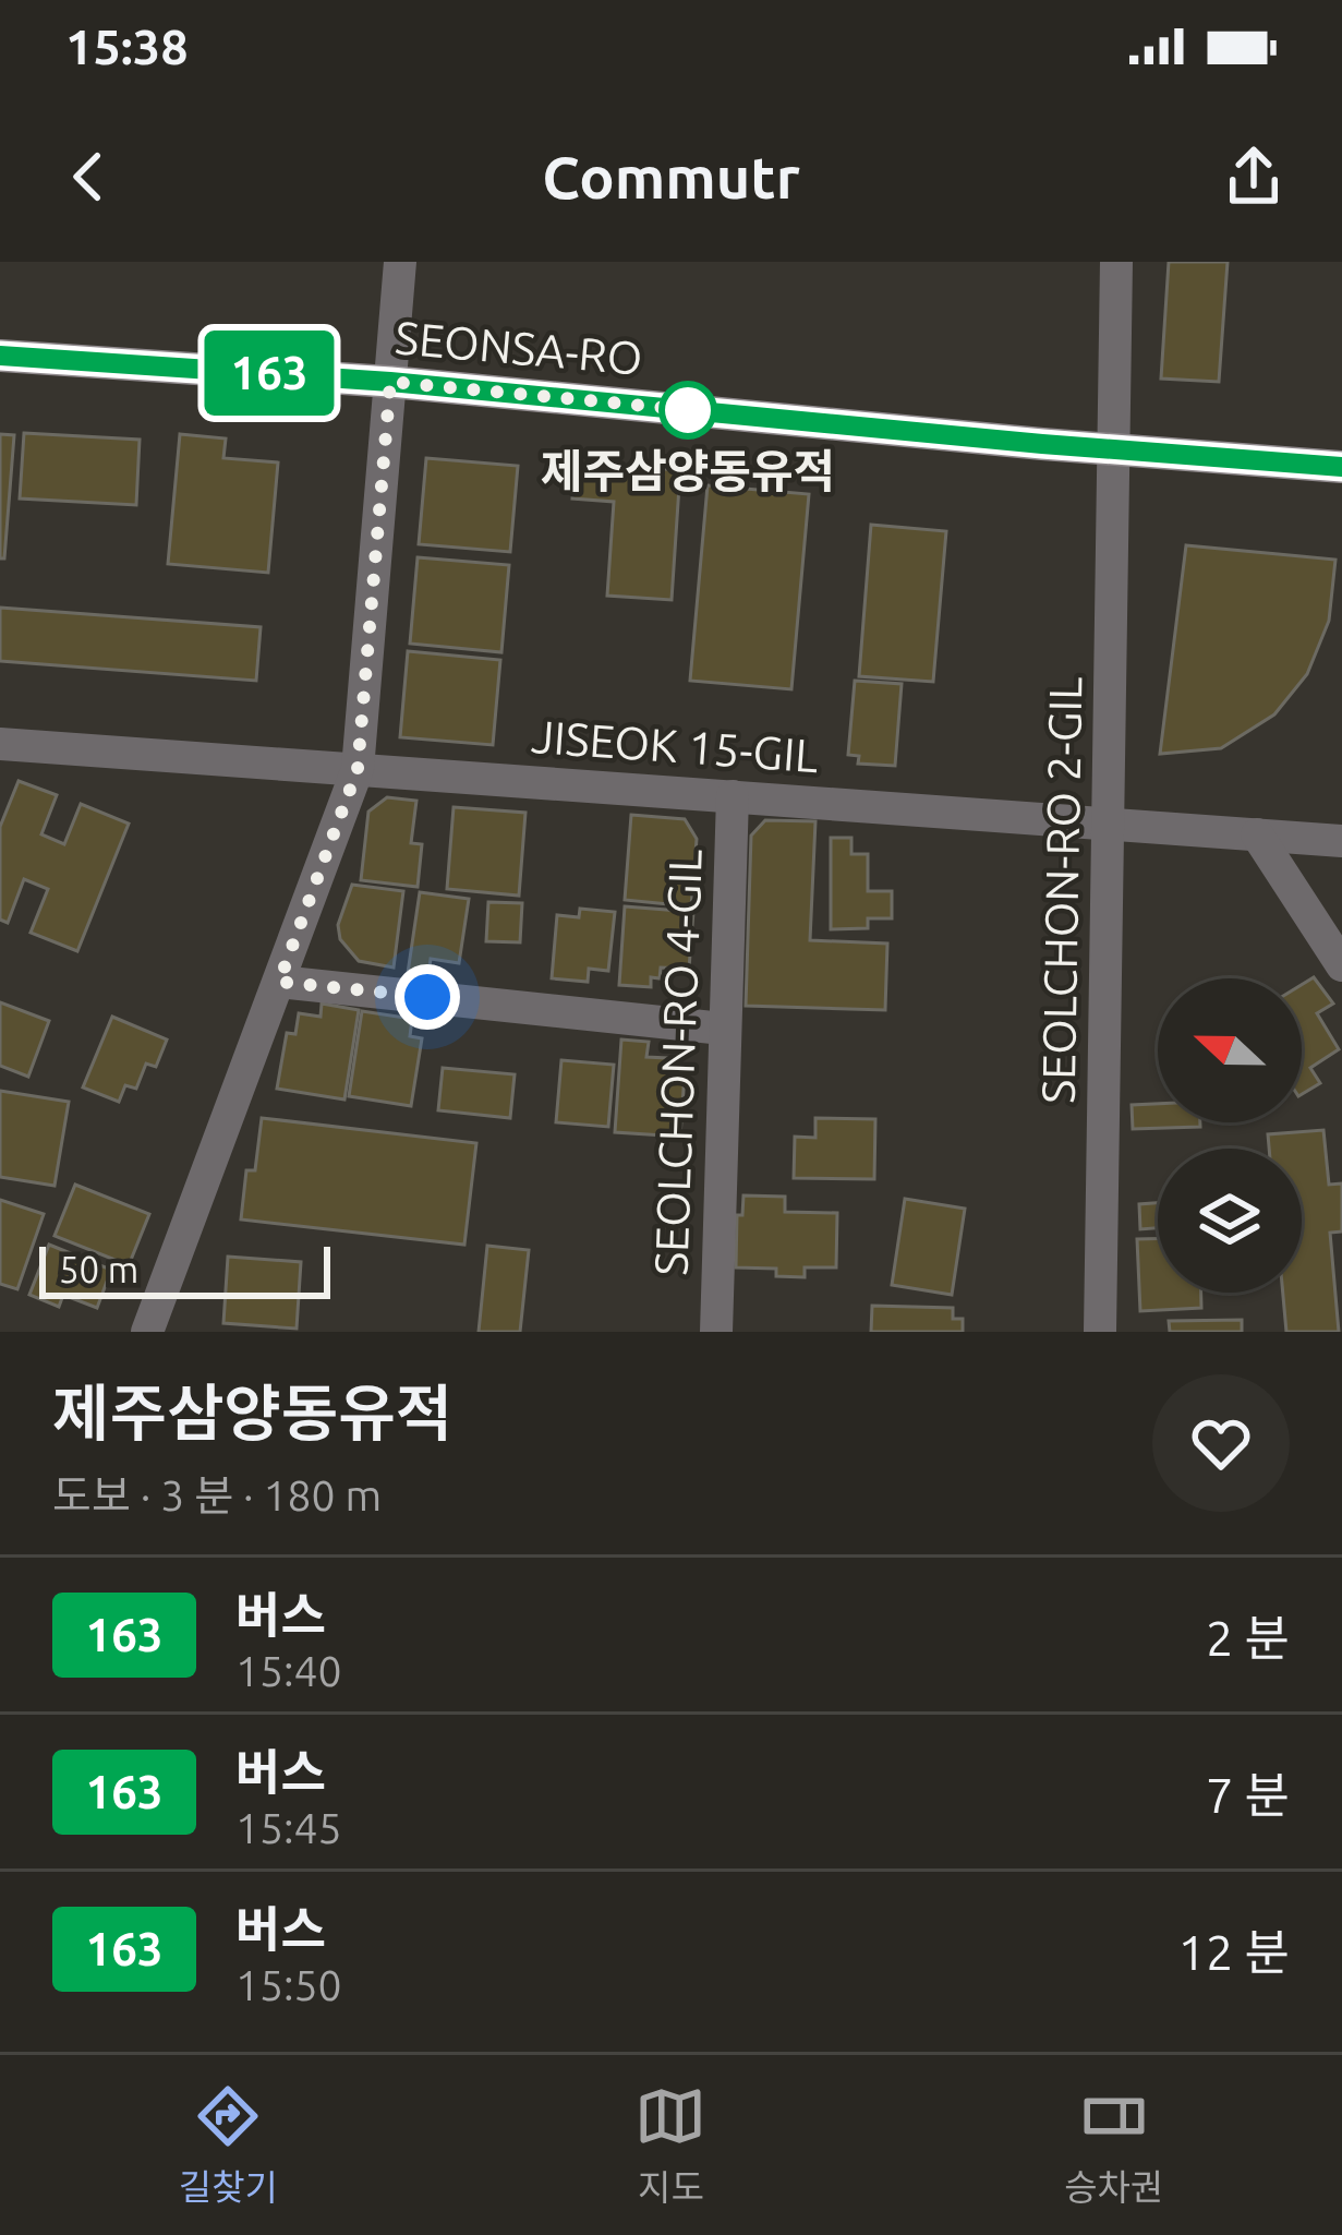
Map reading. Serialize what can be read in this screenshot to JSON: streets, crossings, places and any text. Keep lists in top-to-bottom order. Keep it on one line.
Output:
{"streets":{"street":["SEONSA-RO","JISEOK 15-GIL","SEOLCHON-RO 2-GIL","SEOLCHON-RO 4-GIL"]},"crossings":[["SEONSA-RO","SEOLCHON-RO 2-GIL"],["JISEOK 15-GIL","SEOLCHON-RO 2-GIL"],["JISEOK 15-GIL","SEOLCHON-RO 4-GIL"]],"places":["제주삼양동유적"],"lines":["bus line 163"],"scale_bar":"50 m","north":"left","page":{"status":"15:38","header":"Commutr","on_map":"163","scale":"50 m","heading":["제주삼양동유적","도보 · 3 분 · 180 m"],"list":[{"mark":"163","name":"버스","note":"15:40","value":"2 분"},{"mark":"163","name":"버스","note":"15:45","value":"7 분"},{"mark":"163","name":"버스","note":"15:50","value":"12 분"}],"tabs":["길찾기","지도","승차권"]}}
